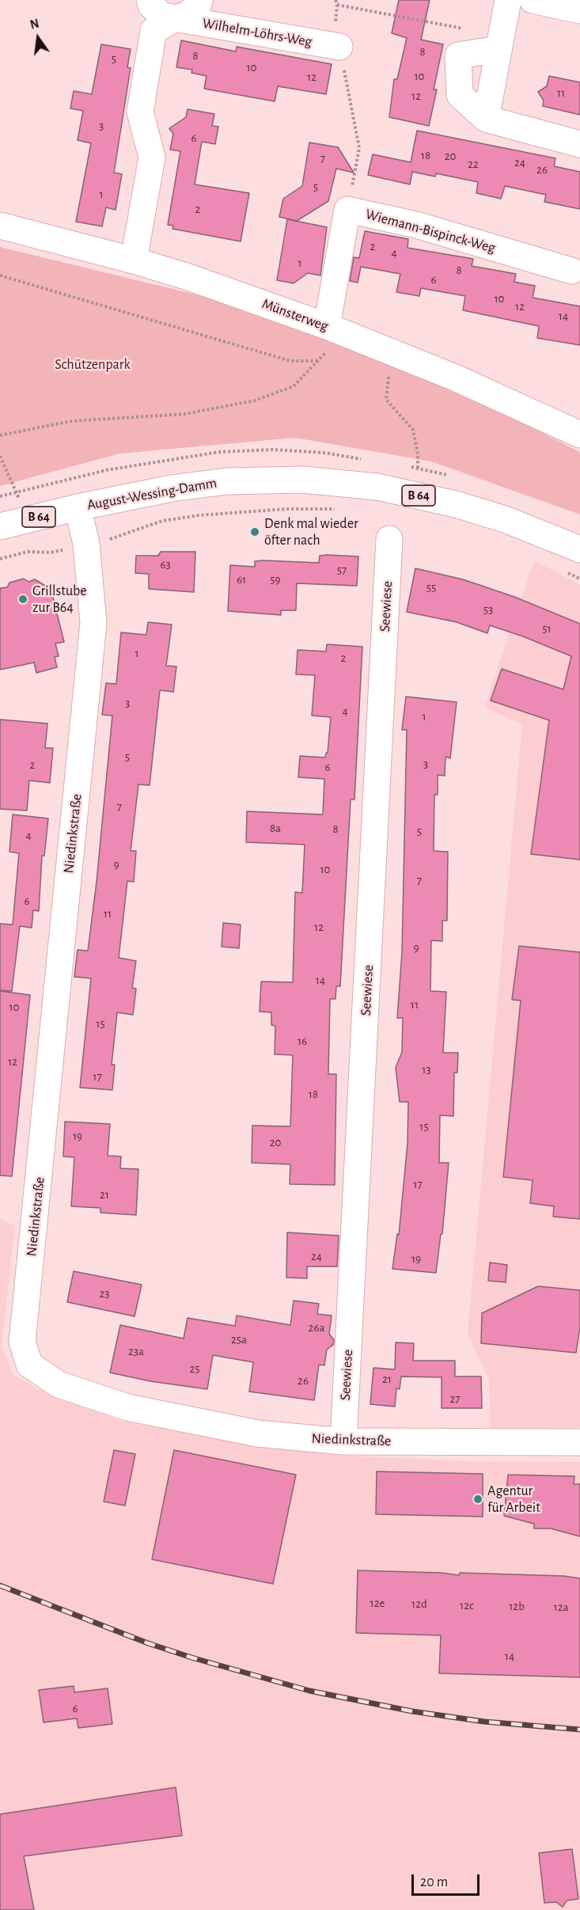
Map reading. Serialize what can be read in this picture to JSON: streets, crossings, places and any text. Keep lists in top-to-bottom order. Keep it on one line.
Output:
{"streets":{"street":["Wilhelm-Löhrs-Weg","Wiemann-Bispinck-Weg","Münsterweg","August-Wessing-Damm","B 64","Seewiese","Niedinkstraße"]},"crossings":[["Wilhelm-Löhrs-Weg","Münsterweg"],["Wiemann-Bispinck-Weg","Münsterweg"],["August-Wessing-Damm","Niedinkstraße"],["Seewiese","Niedinkstraße"]],"parks":["Schützenpark"],"places":["Denk mal wieder öfter nach","Grillstube zur B64","Agentur für Arbeit"],"house_numbers":["8","8","5","10","10","12","11","12","3","6","18","20","7","24","22","26","5","1","2","2","4","1","8","6","10","12","14","63","57","61","59","55","53","51","1","2","3","4","1","5","3","2","6","7","8a","8","5","4","9","10","7","6","11","12","9","14","11","10","15","16","12","13","17","18","15","19","20","17","21","24","19","23","26a","25a","23a","25","21","26","27","12e","12d","12c","12b","12a","14","6"],"scale_bar":"20 m","north":"top"}
